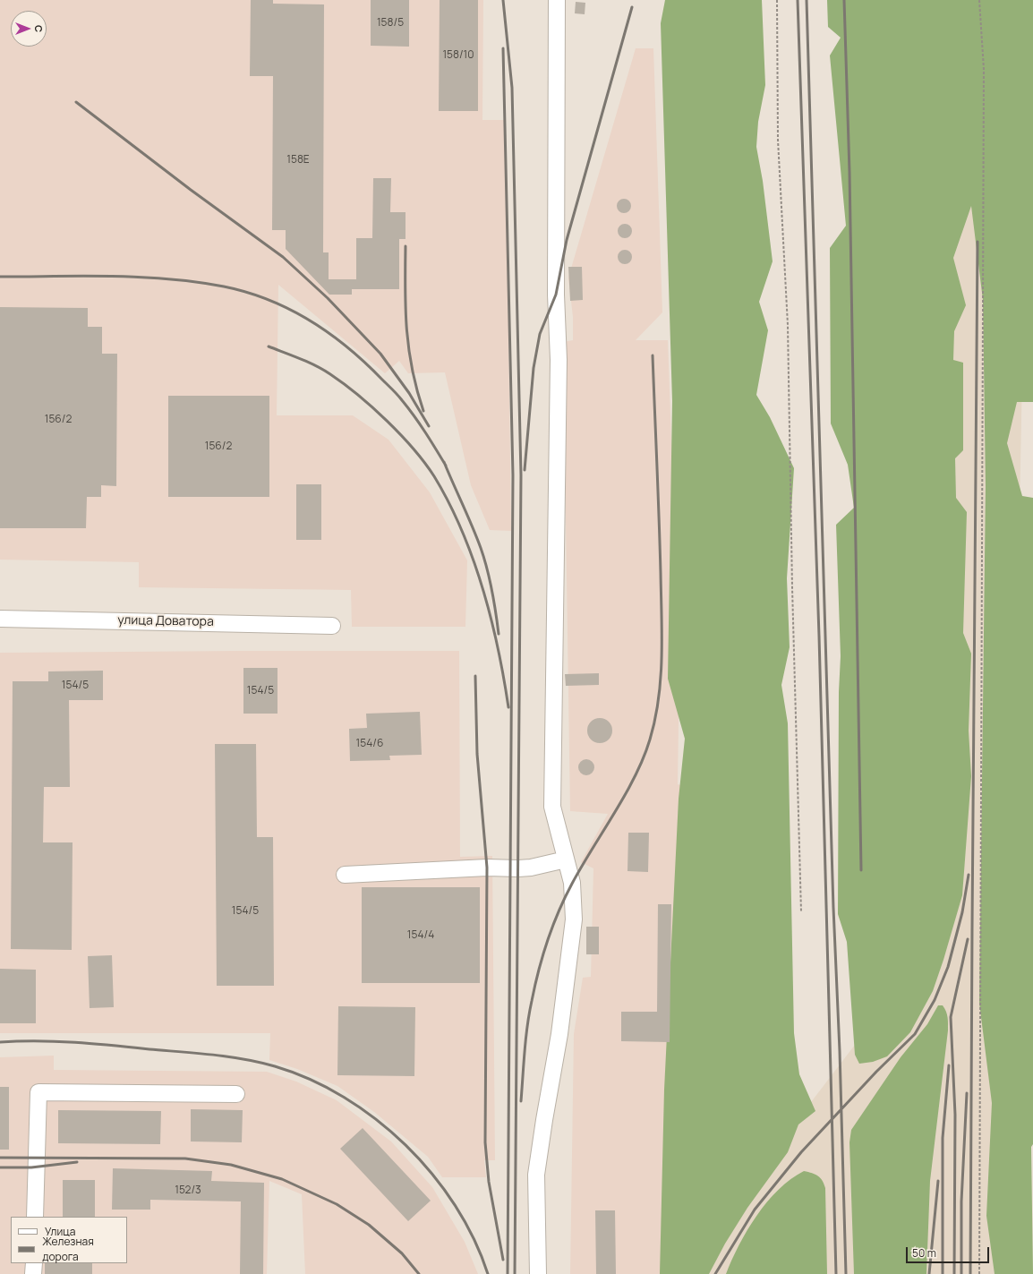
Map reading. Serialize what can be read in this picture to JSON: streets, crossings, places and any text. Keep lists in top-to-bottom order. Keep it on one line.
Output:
{"streets":{"street":["улица Доватора"]},"house_numbers":["158/5","158/10","158Е","156/2","156/2","154/5","154/5","154/6","154/5","154/4","152/3"],"legend":["Улица","Железная дорога"],"scale_bar":"50 m","north":"right"}
